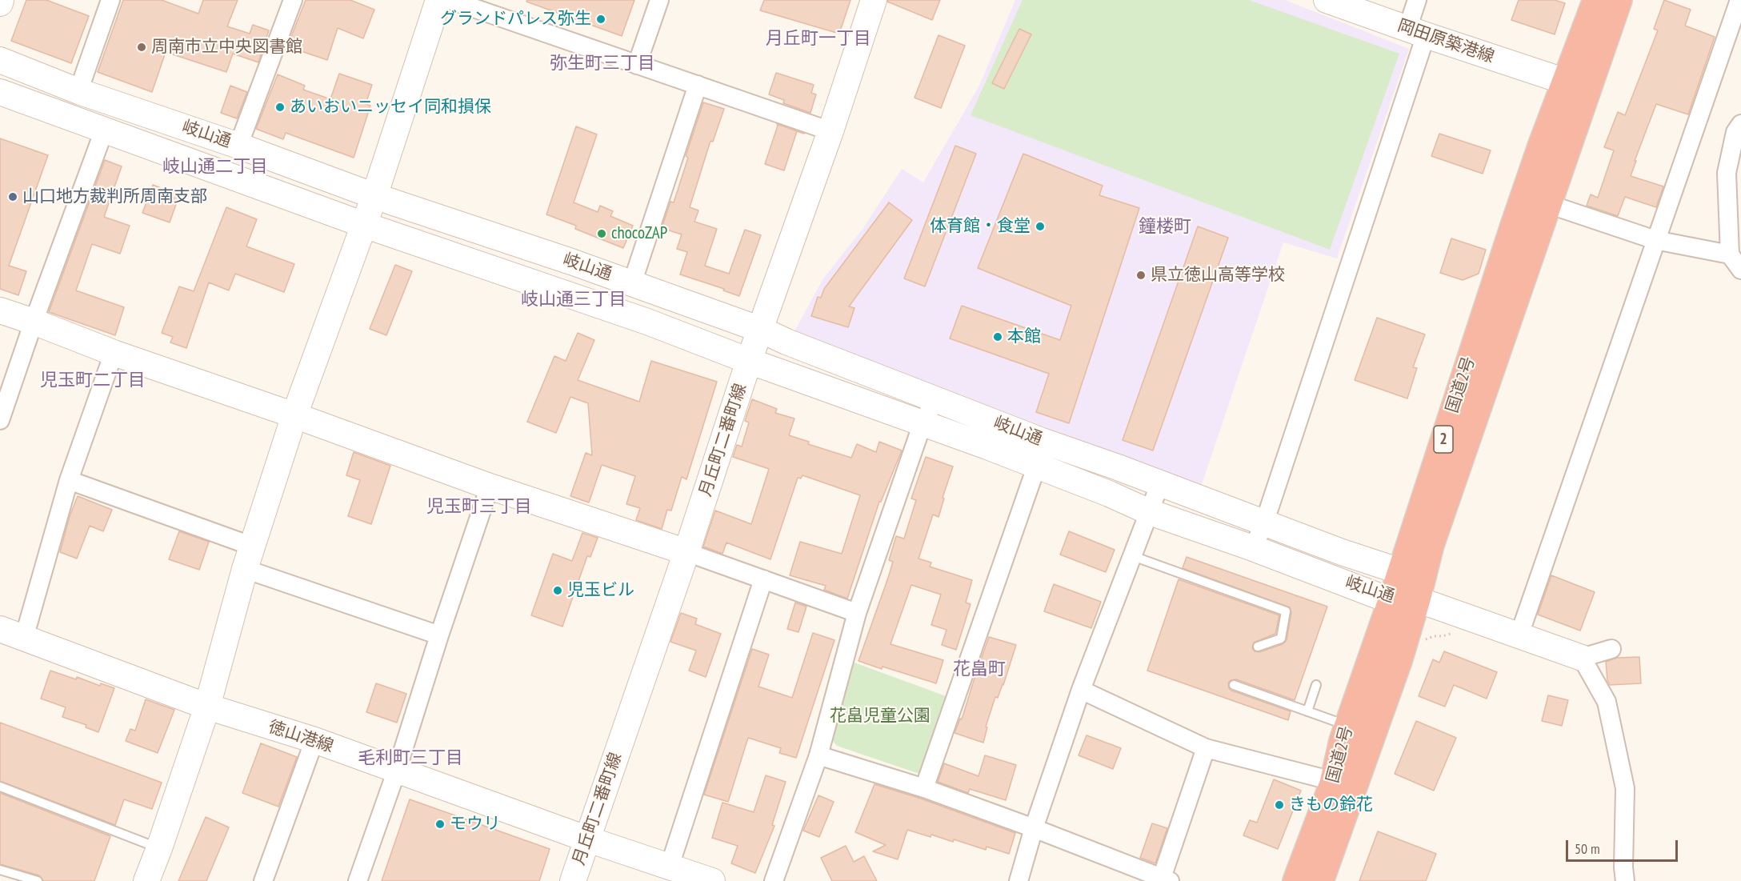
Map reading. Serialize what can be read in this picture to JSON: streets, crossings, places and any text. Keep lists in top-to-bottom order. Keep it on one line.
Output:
{"streets":{"highway":["国道2号","2"],"street":["岡田原築港線","岐山通","月丘町二番町線","徳山港線"]},"crossings":[["岡田原築港線","国道2号"],["岐山通","国道2号"],["岐山通","月丘町二番町線"],["月丘町二番町線","徳山港線"]],"districts":["月丘町一丁目","弥生町三丁目","岐山通二丁目","鐘楼町","岐山通三丁目","児玉町二丁目","児玉町三丁目","花畠町","毛利町三丁目"],"parks":["花畠児童公園"],"places":["グランドパレス弥生","周南市立中央図書館","あいおいニッセイ同和損保","山口地方裁判所周南支部","体育館・食堂","chocoZAP","県立徳山高等学校","本館","児玉ビル","きもの鈴花","モウリ"],"scale_bar":"50 m"}
